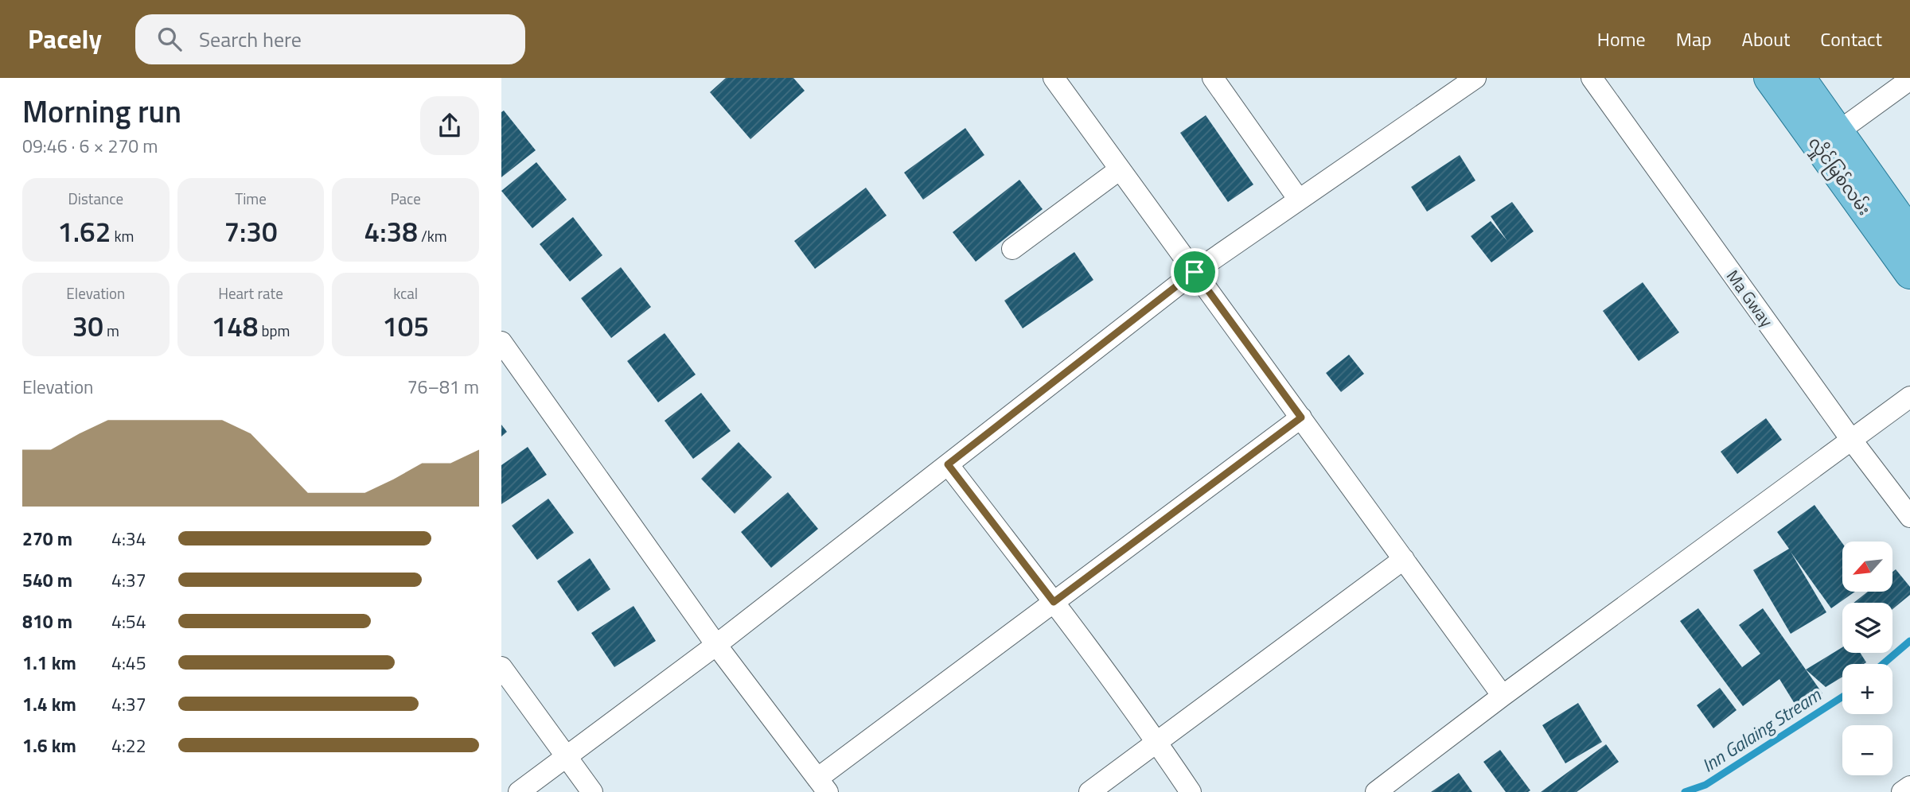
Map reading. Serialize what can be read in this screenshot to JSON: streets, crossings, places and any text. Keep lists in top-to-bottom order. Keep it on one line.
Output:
{"streets":{"main road":["လှိုင်မြစ်လမ်း"],"street":["Ma Gway"]},"water":["Inn Galaing Stream"],"north":"bottom left","page":{"header":"Pacely","search":"Search here","nav":["Home","Map","About","Contact"],"heading":["Morning run","09:46 · 6 × 270 m"],"stats":[["Distance","1.62 km"],["Time","7:30"],["Pace","4:38 /km"],["Elevation","30 m"],["Heart rate","148 bpm"],["kcal","105"]],"chart":["Elevation","76–81 m"],"list":[{"name":"270 m","note":"4:34"},{"name":"540 m","note":"4:37"},{"name":"810 m","note":"4:54"},{"name":"1.1 km","note":"4:45"},{"name":"1.4 km","note":"4:37"},{"name":"1.6 km","note":"4:22"}],"map_buttons":["+","−"]}}
